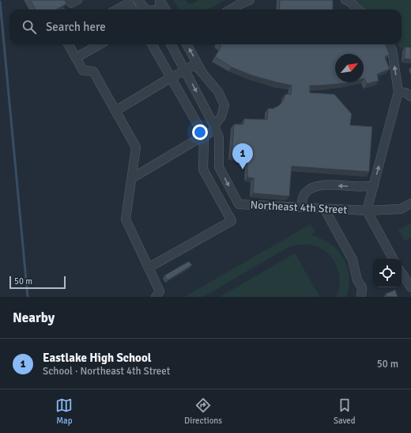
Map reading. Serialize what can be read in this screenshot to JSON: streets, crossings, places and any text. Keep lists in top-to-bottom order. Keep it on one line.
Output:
{"streets":{"street":["Northeast 4th Street"]},"scale_bar":"50 m","north":"top right","page":{"search":"Search here","pins":"1","scale":"50 m","heading":"Nearby","list":[{"mark":"1","name":"Eastlake High School","note":"School · Northeast 4th Street","value":"50 m"}],"nav":["Map","Directions","Saved"]}}
